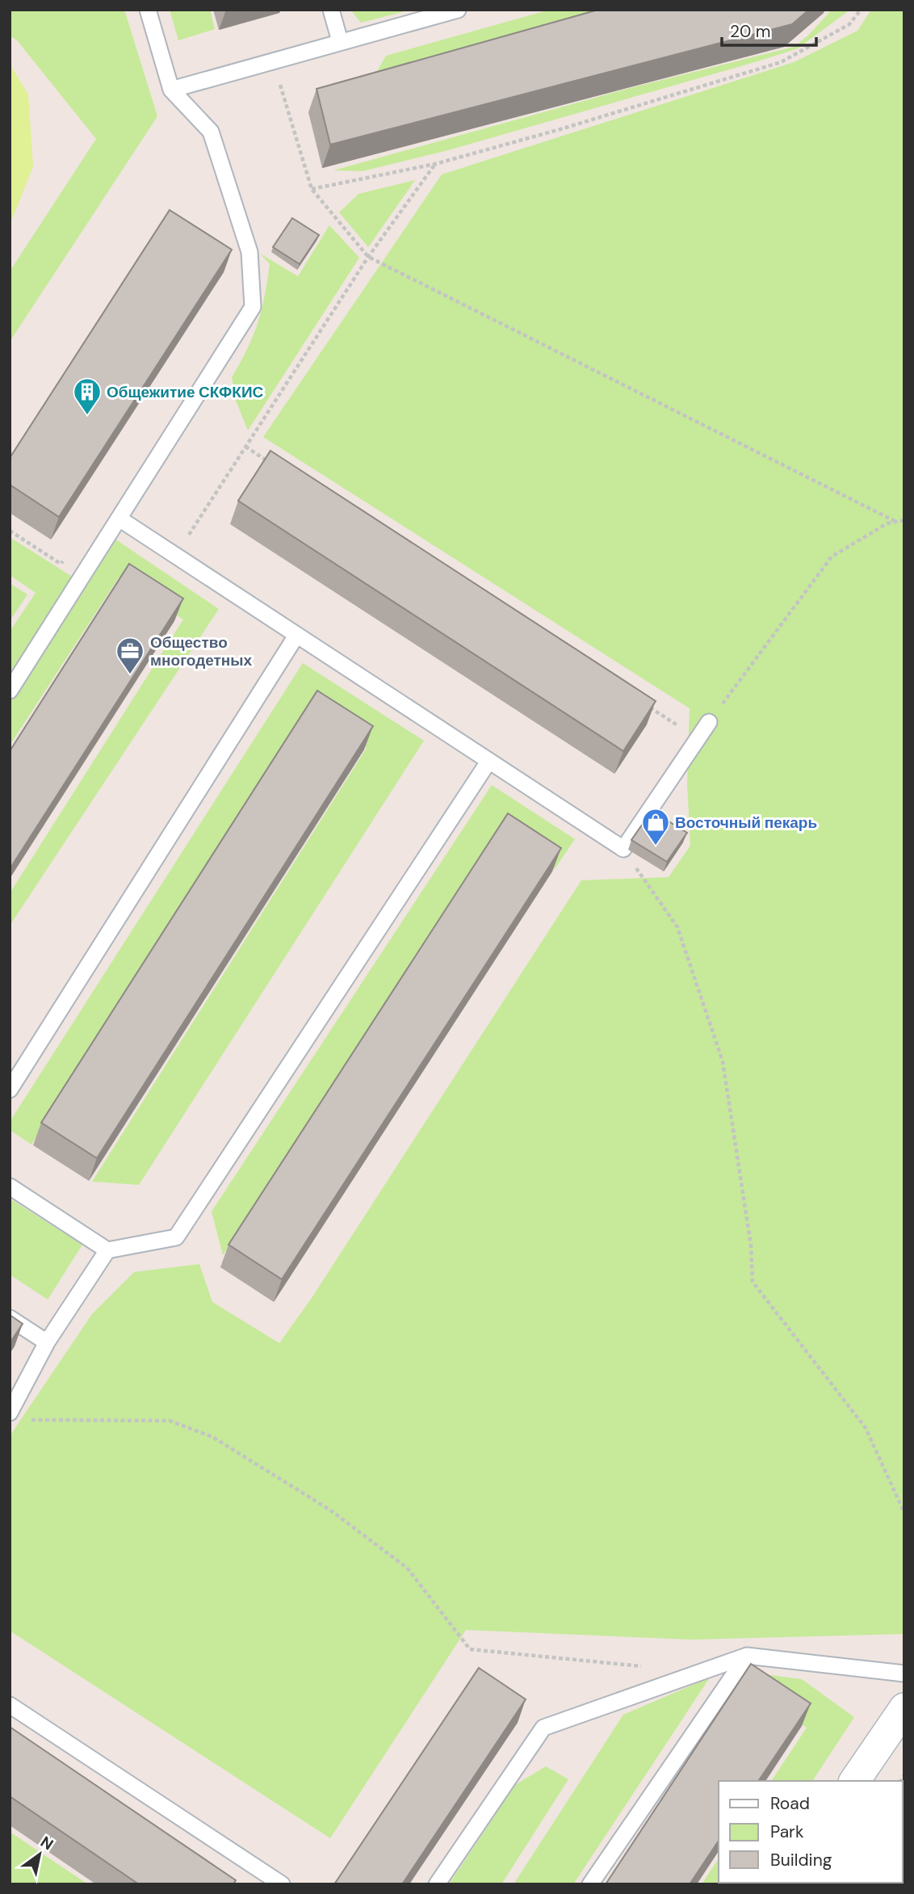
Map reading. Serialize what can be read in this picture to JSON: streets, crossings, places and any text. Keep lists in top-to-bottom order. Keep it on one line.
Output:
{"places":{"building":["Общежитие СКФКИС"],"office":["Общество многодетных"],"shop":["Восточный пекарь"]},"legend":["Road","Park","Building"],"scale_bar":"20 m","north":"top right"}
